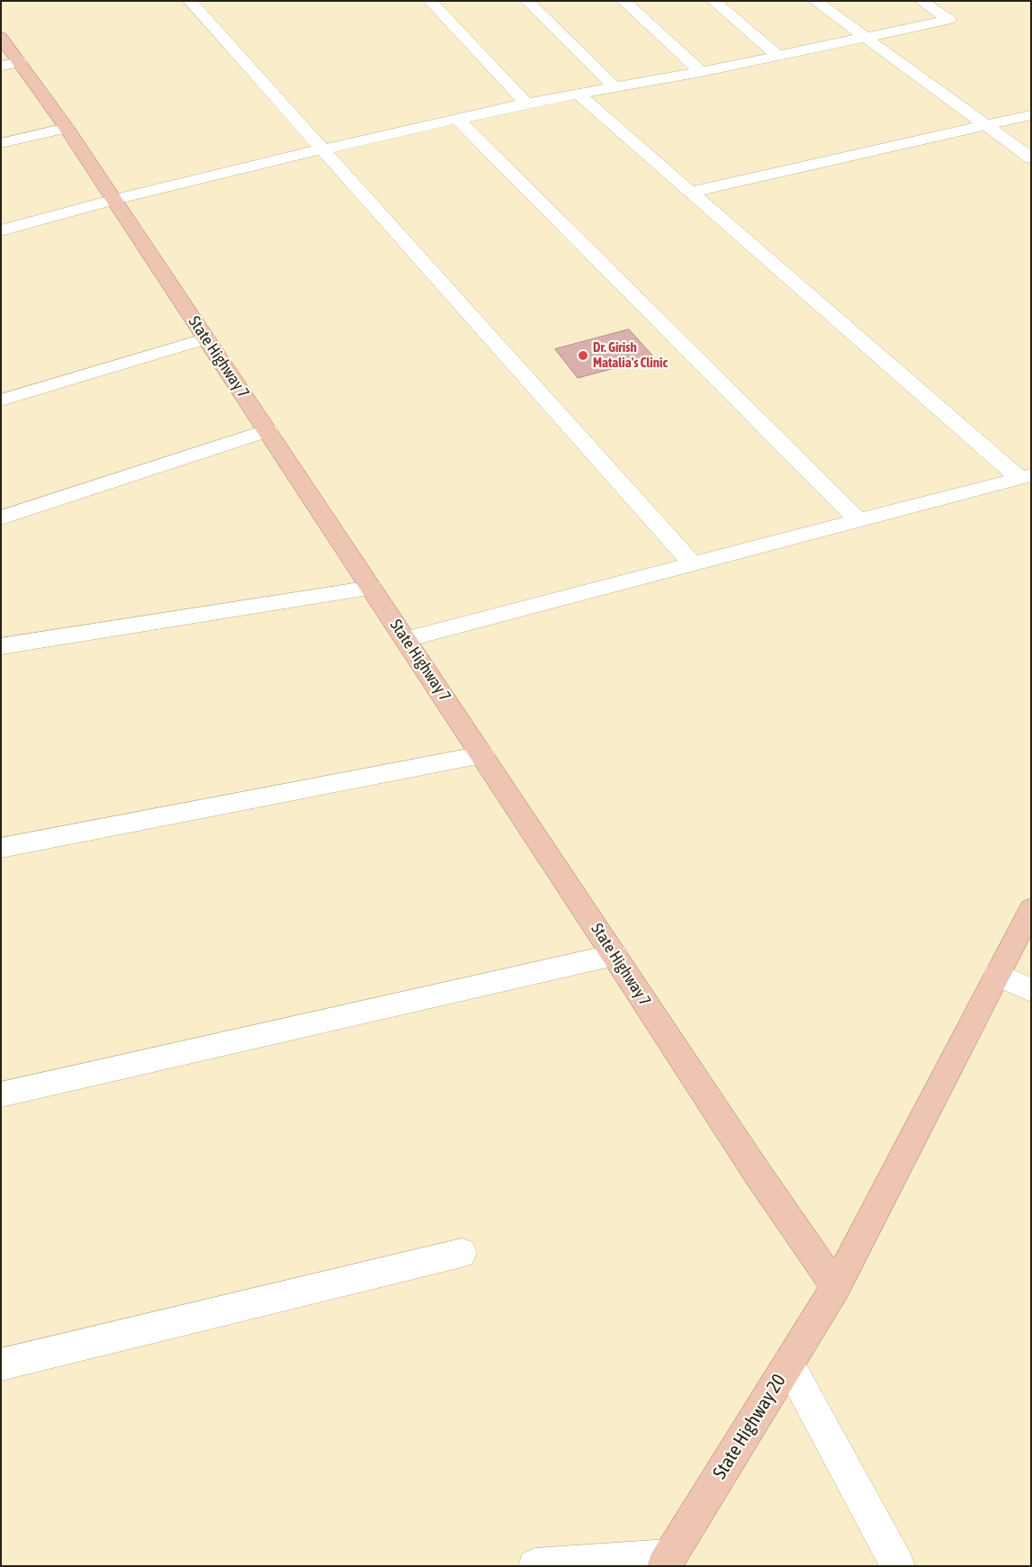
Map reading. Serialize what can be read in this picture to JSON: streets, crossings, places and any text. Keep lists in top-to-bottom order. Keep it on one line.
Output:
{"streets":{"main road":["State Highway 7","State Highway 20"]},"crossings":[["State Highway 7","State Highway 20"]],"places":["Dr. Girish Matalia's Clinic"]}
